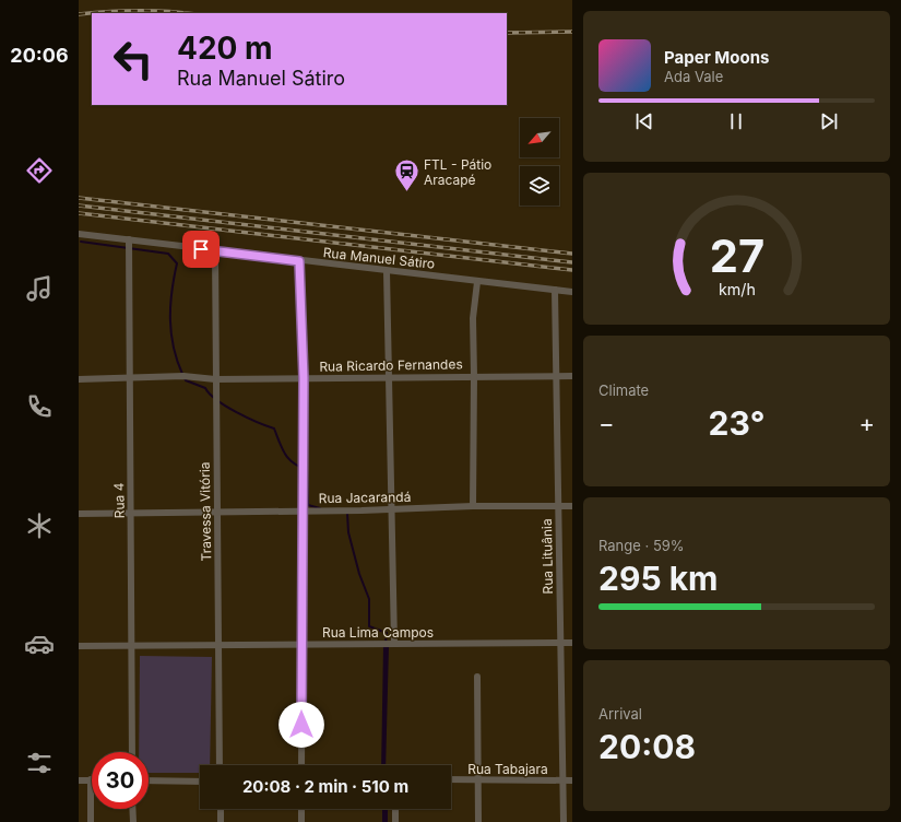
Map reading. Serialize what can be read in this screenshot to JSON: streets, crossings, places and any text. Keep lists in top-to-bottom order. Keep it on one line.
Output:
{"streets":{"street":["Rua Manuel Sátiro","Rua Ricardo Fernandes","Rua Jacarandá","Rua 4","Travessa Vitória","Rua Lituânia","Rua Lima Campos","Rua Tabajara"]},"crossings":[["Rua Manuel Sátiro","Rua 4"],["Rua Manuel Sátiro","Travessa Vitória"],["Rua Manuel Sátiro","Rua Lituânia"],["Rua Ricardo Fernandes","Rua 4"],["Rua Ricardo Fernandes","Travessa Vitória"],["Rua Ricardo Fernandes","Rua Lituânia"],["Rua Jacarandá","Rua 4"],["Rua Jacarandá","Travessa Vitória"],["Rua Jacarandá","Rua Lituânia"],["Rua 4","Rua Lima Campos"],["Travessa Vitória","Rua Lima Campos"],["Rua Lituânia","Rua Lima Campos"],["Rua Lituânia","Rua Tabajara"]],"places":{"station":["FTL - Pátio Aracapé"]},"north":"bottom left","page":{"tabs":"20:06","turn":["420 m","Rua Manuel Sátiro"],"song":["Paper Moons","Ada Vale"],"tile":["Climate",["Range · 59%","295 km"],["Arrival","20:08"]],"heat":["−","23°","+"],"limit":"30","trip":"20:08 · 2 min · 510 m","gauge":["27","km/h"]}}
